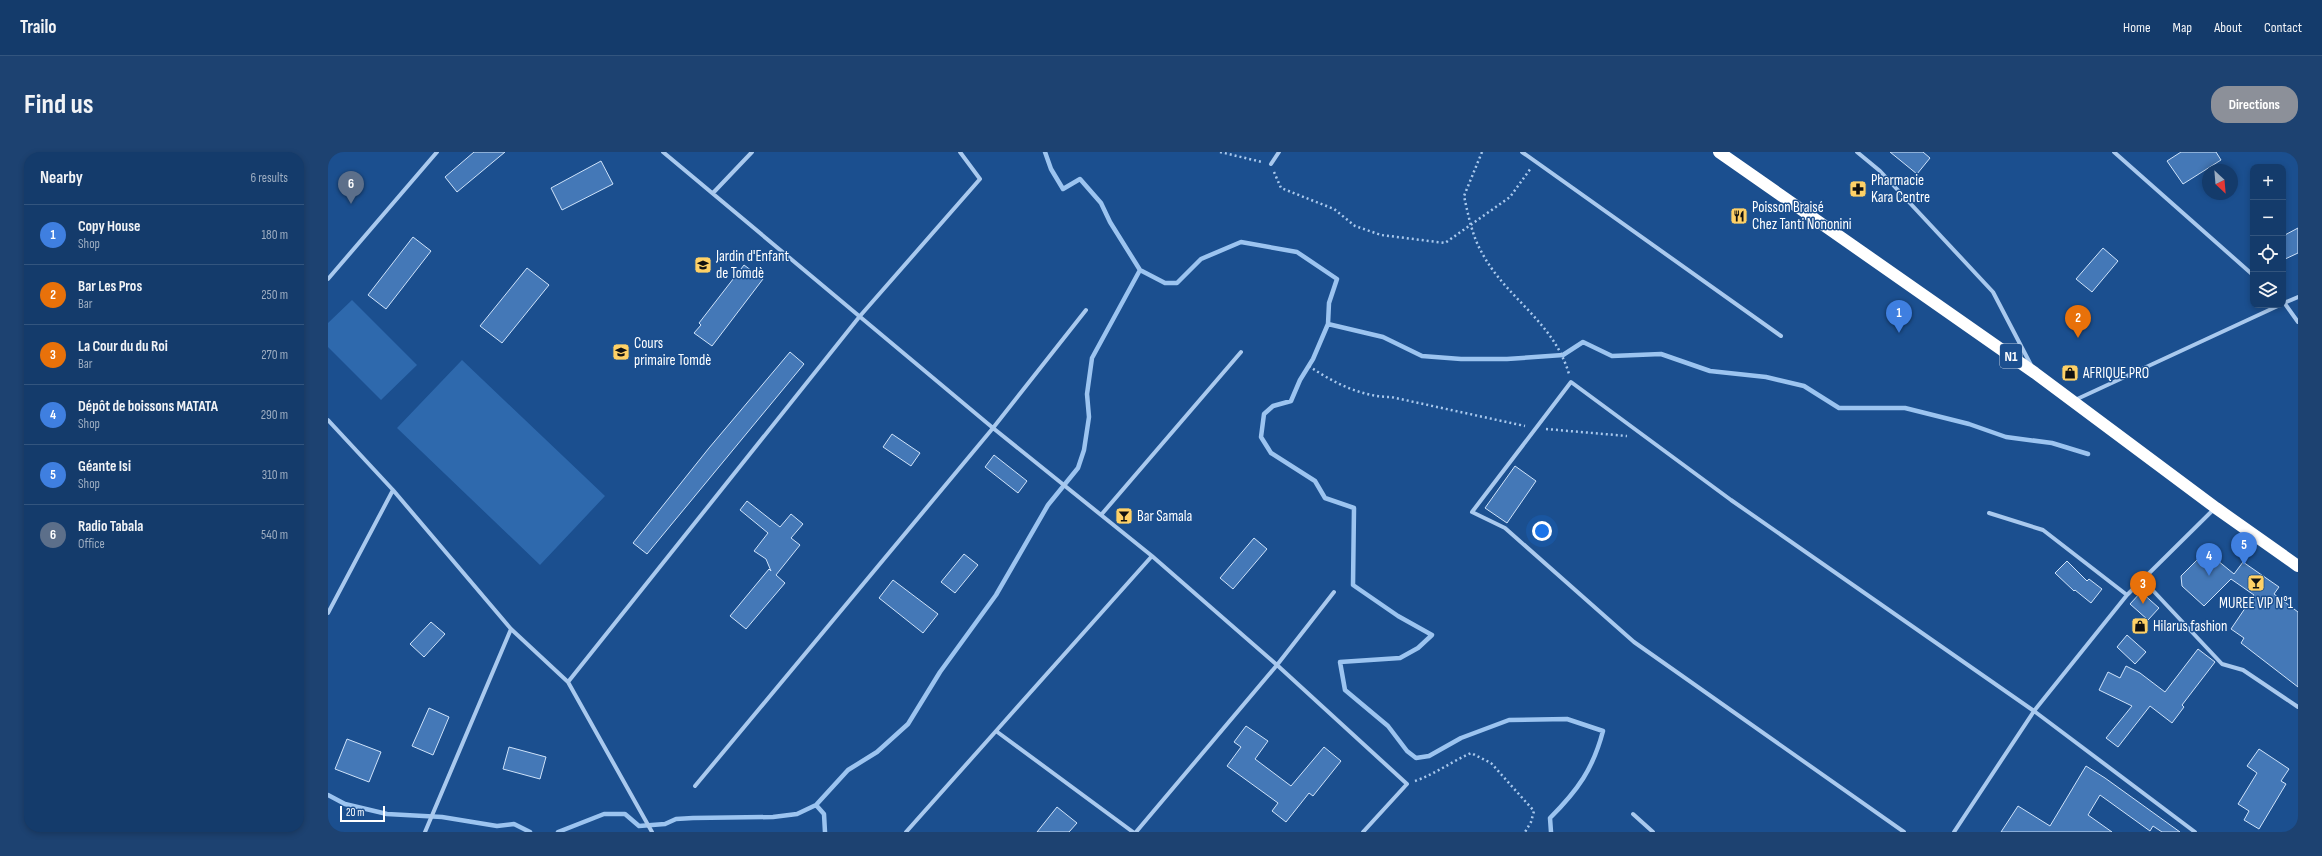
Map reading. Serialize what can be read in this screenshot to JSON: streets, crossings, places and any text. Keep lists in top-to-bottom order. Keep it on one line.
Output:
{"streets":{"highway":["N1"]},"places":{"pharmacy":["Pharmacie Kara Centre"],"restaurant":["Poisson Braisé Chez Tanti Nononini"],"school or university":["Jardin d'Enfant de Tomdè","Cours primaire Tomdè"],"shop":["AFRIQUE PRO","Hilarus fashion"],"bar":["Bar Samala","MUREE VIP N°1"]},"scale_bar":"20 m","north":"bottom right","page":{"header":"Trailo","nav":["Home","Map","About","Contact"],"buttons":"Directions","title":"Find us","heading":["Nearby","6 results"],"map_buttons":["+","−"],"pins":["6","1","2","5","4","3"],"list":[{"mark":"1","name":"Copy House","note":"Shop","value":"180 m"},{"mark":"2","name":"Bar Les Pros","note":"Bar","value":"250 m"},{"mark":"3","name":"La Cour du du Roi","note":"Bar","value":"270 m"},{"mark":"4","name":"Dépôt de boissons MATATA","note":"Shop","value":"290 m"},{"mark":"5","name":"Géante Isi","note":"Shop","value":"310 m"},{"mark":"6","name":"Radio Tabala","note":"Office","value":"540 m"}],"scale":"20 m"}}
